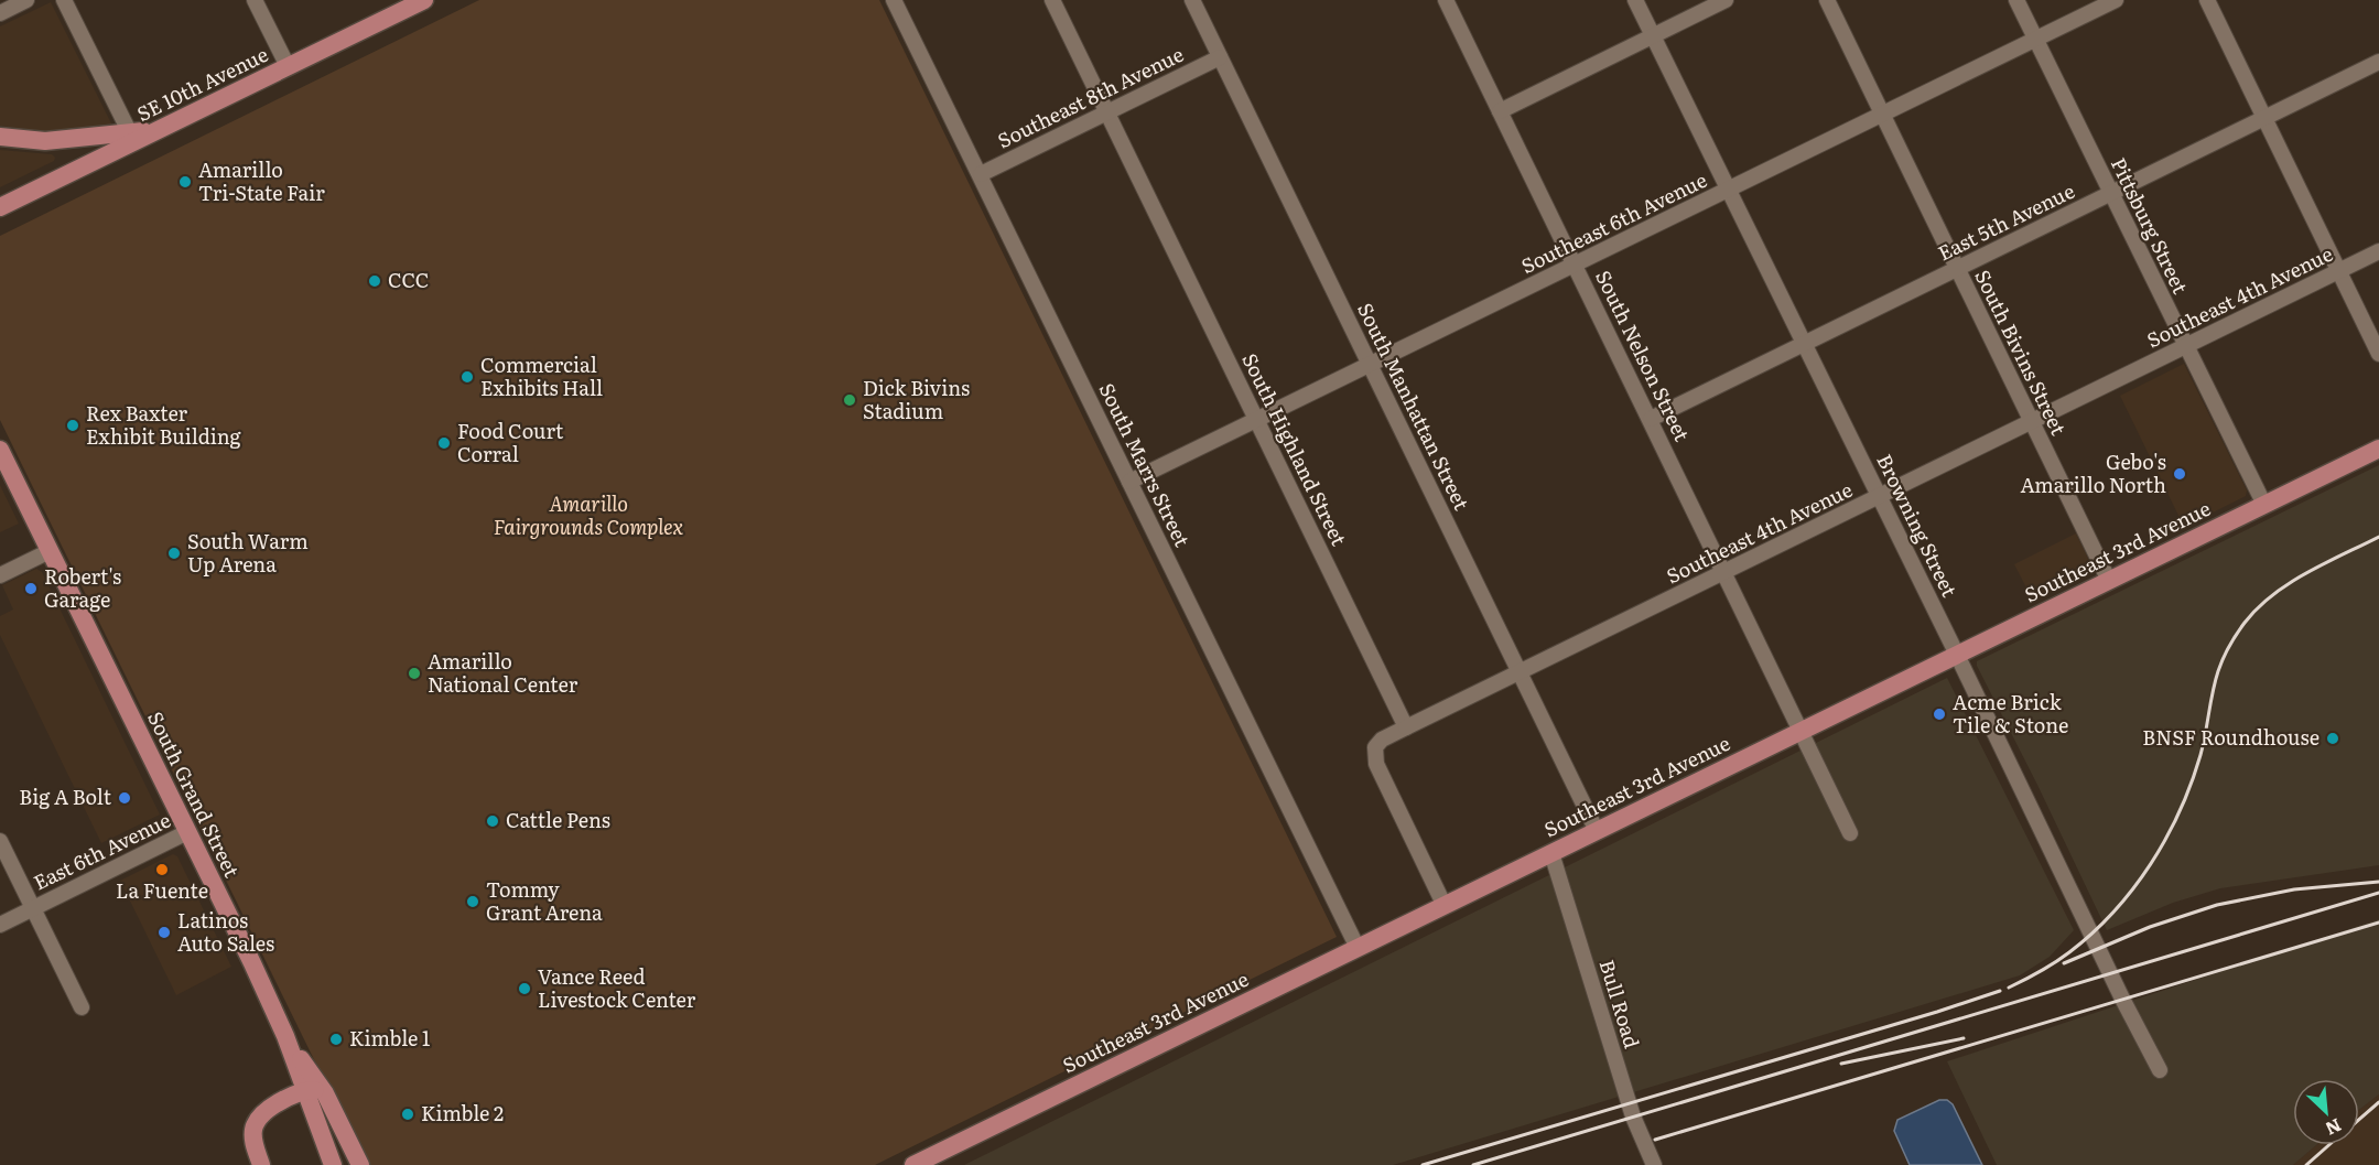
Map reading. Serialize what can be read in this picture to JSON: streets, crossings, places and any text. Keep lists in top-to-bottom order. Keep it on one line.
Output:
{"streets":{"main road":["SE 10th Avenue","Southeast 3rd Avenue","South Grand Street"],"street":["Southeast 8th Avenue","East 5th Avenue","Southeast 6th Avenue","Pittsburg Street","Southeast 4th Avenue","South Bivins Street","South Nelson Street","South Manhattan Street","South Highland Street","South Marrs Street","Browning Street","East 6th Avenue","Bull Road"]},"crossings":[["Southeast 8th Avenue","South Manhattan Street"],["Southeast 8th Avenue","South Highland Street"],["Southeast 8th Avenue","South Marrs Street"],["East 5th Avenue","Pittsburg Street"],["East 5th Avenue","South Bivins Street"],["East 5th Avenue","South Nelson Street"],["East 5th Avenue","Browning Street"],["Southeast 6th Avenue","Pittsburg Street"],["Southeast 6th Avenue","South Bivins Street"],["Southeast 6th Avenue","South Nelson Street"],["Southeast 6th Avenue","South Manhattan Street"],["Southeast 6th Avenue","South Highland Street"],["Southeast 6th Avenue","South Marrs Street"],["Southeast 6th Avenue","Browning Street"],["Pittsburg Street","Southeast 4th Avenue"],["Pittsburg Street","Southeast 3rd Avenue"],["Southeast 4th Avenue","South Bivins Street"],["Southeast 4th Avenue","South Nelson Street"],["Southeast 4th Avenue","South Manhattan Street"],["Southeast 4th Avenue","South Highland Street"],["Southeast 4th Avenue","Browning Street"],["South Bivins Street","Southeast 3rd Avenue"],["South Nelson Street","Southeast 3rd Avenue"],["South Manhattan Street","Southeast 3rd Avenue"],["South Marrs Street","Southeast 3rd Avenue"],["Browning Street","Southeast 3rd Avenue"],["Southeast 3rd Avenue","Bull Road"],["South Grand Street","East 6th Avenue"]],"parks":["Amarillo Fairgrounds Complex"],"places":["Amarillo Tri-State Fair","CCC","Commercial Exhibits Hall","Dick Bivins Stadium","Rex Baxter Exhibit Building","Food Court Corral","Gebo's Amarillo North","South Warm Up Arena","Robert's Garage","Amarillo National Center","Acme Brick Tile & Stone","BNSF Roundhouse","Big A Bolt","Cattle Pens","La Fuente","Tommy Grant Arena","Latinos Auto Sales","Vance Reed Livestock Center","Kimble 1","Kimble 2"],"north":"bottom right"}
